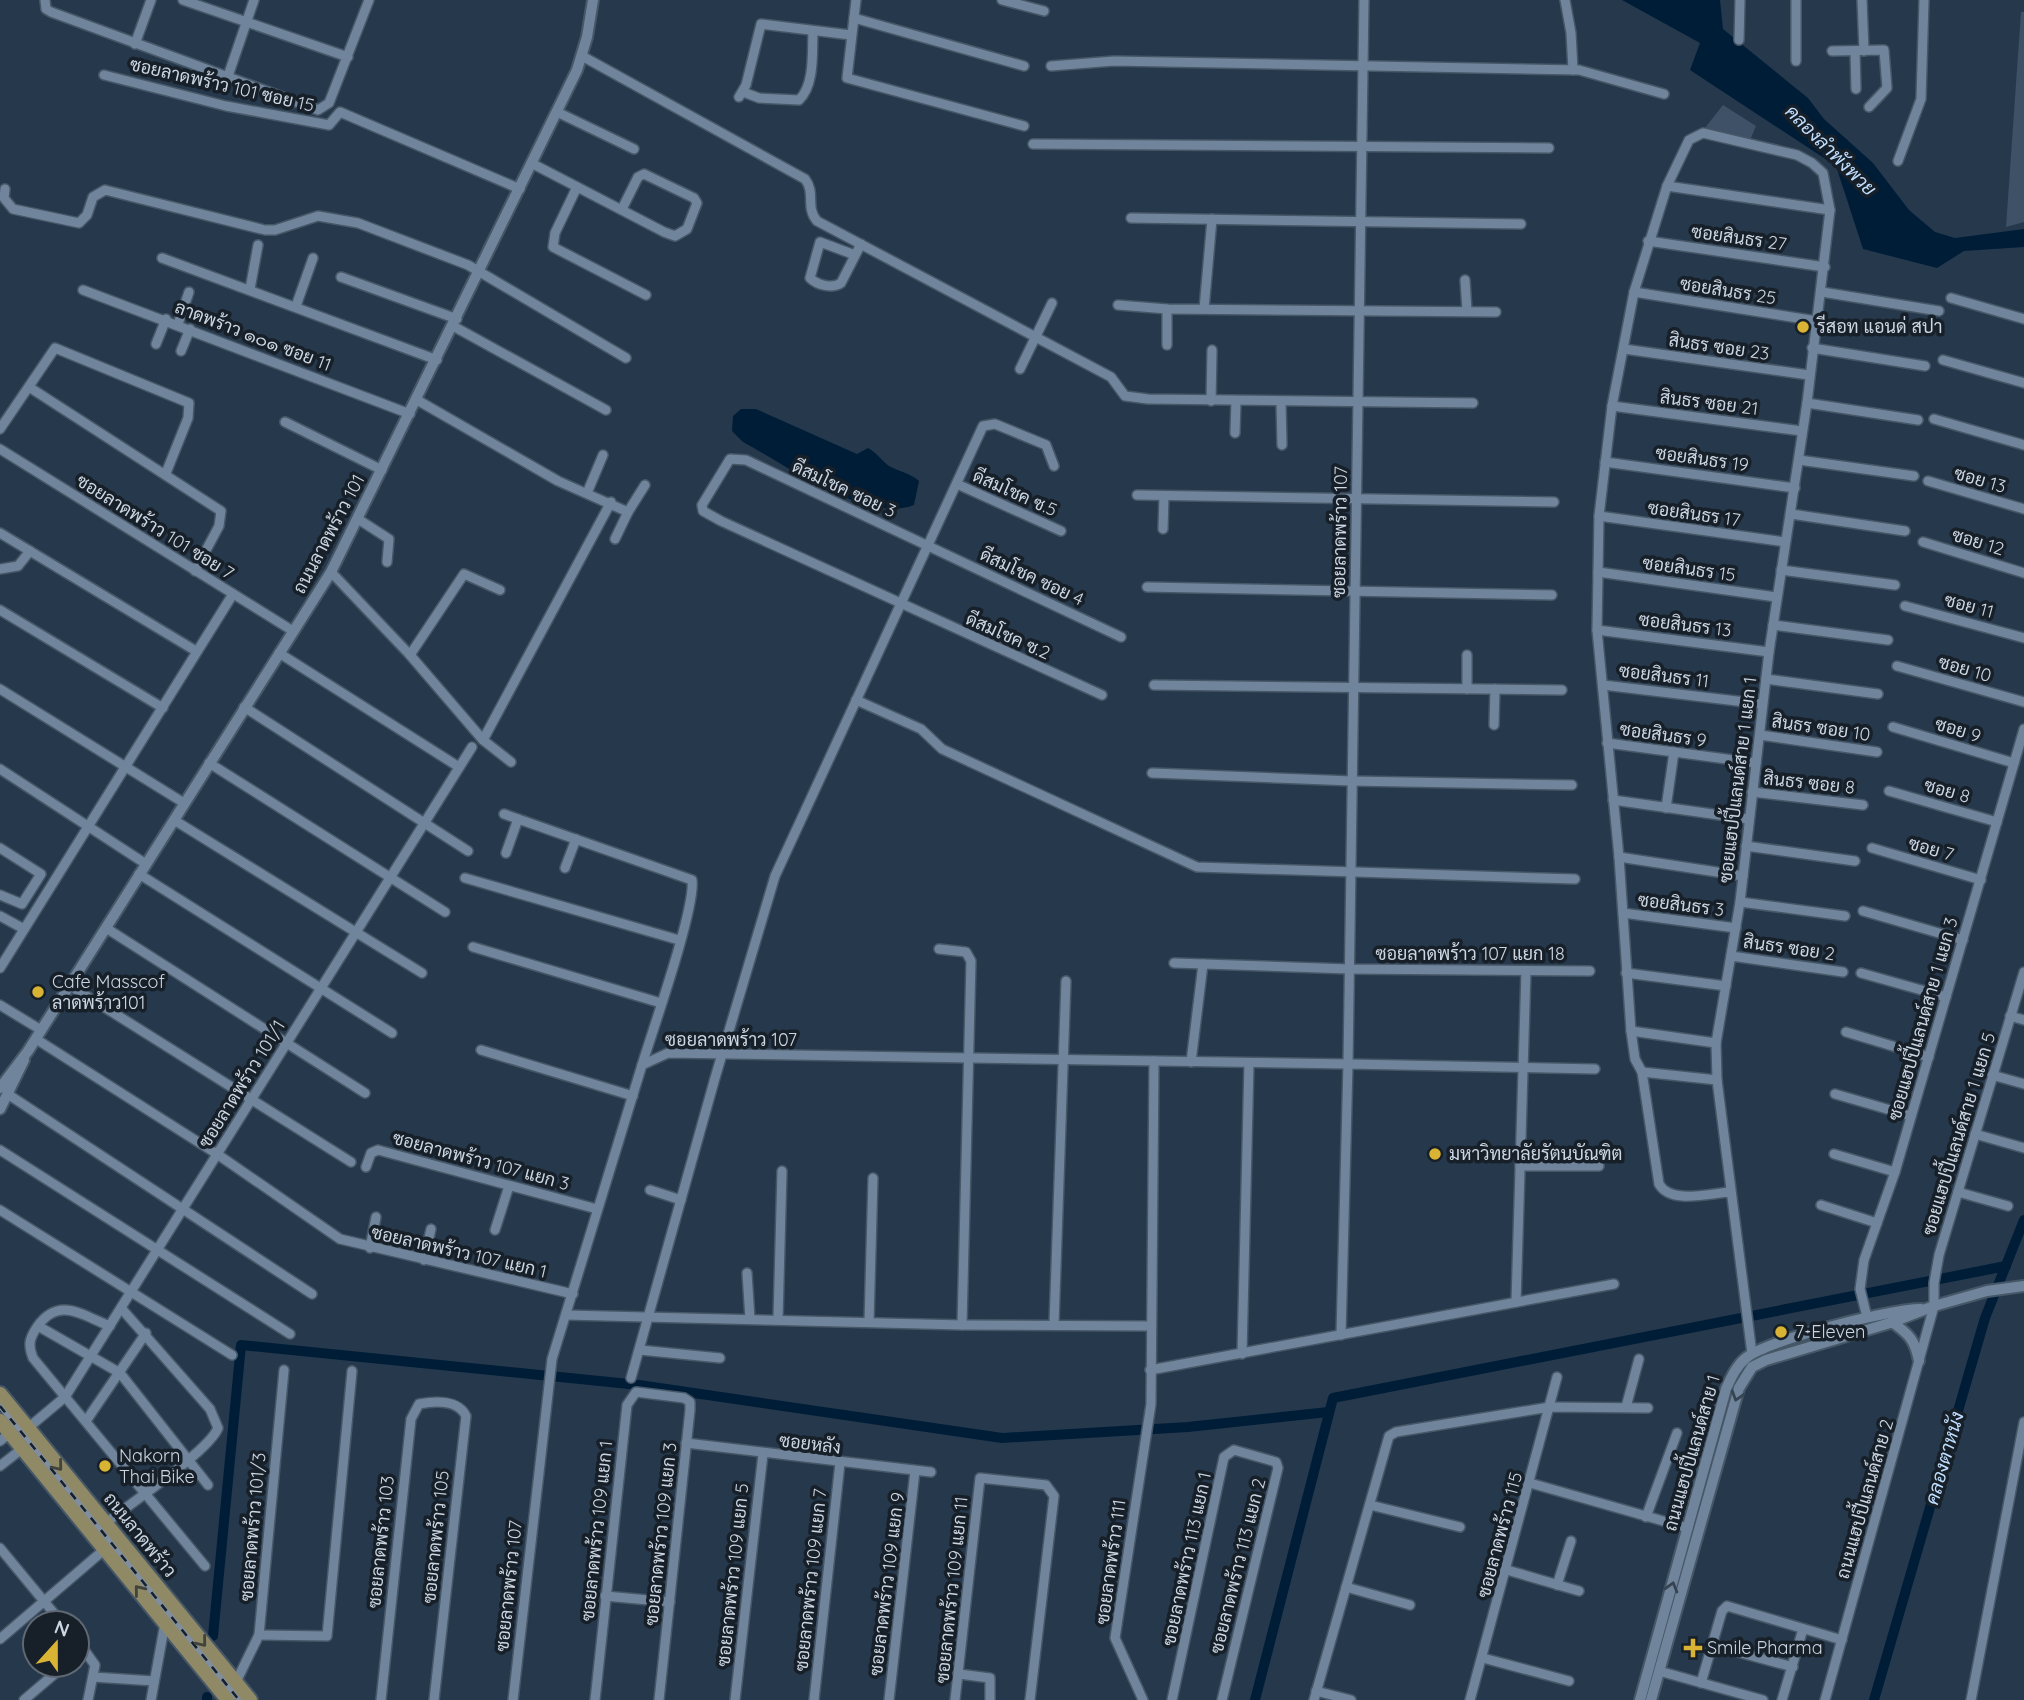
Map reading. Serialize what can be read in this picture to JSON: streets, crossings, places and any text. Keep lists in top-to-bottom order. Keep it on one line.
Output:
{"streets":{"main road":["ถนนลาดพร้าว"],"street":["ซอยลาดพร้าว 101 ซอย 15","ซอยสินธร 27","ซอยสินธร 25","ลาดพร้าว ๑๐๑ ซอย 11","สินธร ซอย 23","สินธร ซอย 21","ซอยสินธร 19","ซอย 13","ดีสมโชค ซอย 3","ดีสมโชค ซ.5","ซอยสินธร 17","ซอยลาดพร้าว 101 ซอย 7","ซอยลาดพร้าว 107","ถนนลาดพร้าว 101","ซอย 12","ซอยสินธร 15","ดีสมโชค ซอย 4","ซอย 11","ซอยสินธร 13","ดีสมโชค ซ.2","ซอย 10","ซอยสินธร 11","สินธร ซอย 10","ซอย 9","ซอยสินธร 9","ซอยแฮปปี้แลนด์สาย 1 แยก 1","สินธร ซอย 8","ซอย 8","ซอย 7","ซอยสินธร 3","สินธร ซอย 2","ซอยลาดพร้าว 107 แยก 18","ซอยแฮปปี้แลนด์สาย 1 แยก 3","ซอยลาดพร้าว 101/1","ซอยแฮปปี้แลนด์สาย 1 แยก 5","ซอยลาดพร้าว 107 แยก 3","ซอยลาดพร้าว 107 แยก 1","ซอยหลัง","ถนนแฮปปี้แลนด์สาย 1","ถนนแฮปปี้แลนด์สาย 2","ซอยลาดพร้าว 101/3","ซอยลาดพร้าว 109 แยก 1","ซอยลาดพร้าว 109 แยก 3","ซอยลาดพร้าว 115","ซอยลาดพร้าว 105","ซอยลาดพร้าว 103","ซอยลาดพร้าว 113 แยก 1","ซอยลาดพร้าว 111","ซอยลาดพร้าว 113 แยก 2","ซอยลาดพร้าว 109 แยก 5","ซอยลาดพร้าว 109 แยก 7","ซอยลาดพร้าว 109 แยก 9","ซอยลาดพร้าว 109 แยก 11"]},"crossings":[["ซอยลาดพร้าว 101 ซอย 15","ถนนลาดพร้าว 101"],["ซอยสินธร 27","ซอยแฮปปี้แลนด์สาย 1 แยก 1"],["ซอยสินธร 25","ซอยแฮปปี้แลนด์สาย 1 แยก 1"],["ลาดพร้าว ๑๐๑ ซอย 11","ถนนลาดพร้าว 101"],["สินธร ซอย 23","ซอยแฮปปี้แลนด์สาย 1 แยก 1"],["สินธร ซอย 21","ซอยแฮปปี้แลนด์สาย 1 แยก 1"],["ซอยสินธร 19","ซอยแฮปปี้แลนด์สาย 1 แยก 1"],["ดีสมโชค ซอย 3","ดีสมโชค ซอย 4"],["ดีสมโชค ซอย 3","ดีสมโชค ซ.2"],["ซอยสินธร 17","ซอยแฮปปี้แลนด์สาย 1 แยก 1"],["ซอยลาดพร้าว 101 ซอย 7","ถนนลาดพร้าว 101"],["ซอยลาดพร้าว 107","ซอยลาดพร้าว 107 แยก 18"],["ซอยลาดพร้าว 107","ซอยลาดพร้าว 107 แยก 3"],["ซอยลาดพร้าว 107","ซอยลาดพร้าว 107 แยก 1"],["ซอยลาดพร้าว 107","ซอยลาดพร้าว 111"],["ถนนลาดพร้าว 101","ซอยลาดพร้าว 107 แยก 1"],["ซอยสินธร 15","ซอยแฮปปี้แลนด์สาย 1 แยก 1"],["ซอยสินธร 13","ซอยแฮปปี้แลนด์สาย 1 แยก 1"],["ซอยสินธร 11","ซอยแฮปปี้แลนด์สาย 1 แยก 1"],["สินธร ซอย 10","ซอยแฮปปี้แลนด์สาย 1 แยก 1"],["ซอย 9","ซอยแฮปปี้แลนด์สาย 1 แยก 3"],["ซอยสินธร 9","ซอยแฮปปี้แลนด์สาย 1 แยก 1"],["ซอยแฮปปี้แลนด์สาย 1 แยก 1","สินธร ซอย 8"],["ซอยแฮปปี้แลนด์สาย 1 แยก 1","ซอยสินธร 3"],["ซอยแฮปปี้แลนด์สาย 1 แยก 1","สินธร ซอย 2"],["ซอยแฮปปี้แลนด์สาย 1 แยก 1","ถนนแฮปปี้แลนด์สาย 1"],["ซอย 8","ซอยแฮปปี้แลนด์สาย 1 แยก 3"],["ซอย 7","ซอยแฮปปี้แลนด์สาย 1 แยก 3"],["ซอยลาดพร้าว 101/1","ซอยลาดพร้าว 107 แยก 1"],["ซอยลาดพร้าว 101/1","ถนนลาดพร้าว"],["ซอยแฮปปี้แลนด์สาย 1 แยก 5","ถนนแฮปปี้แลนด์สาย 2"],["ซอยหลัง","ซอยลาดพร้าว 109 แยก 3"],["ซอยหลัง","ซอยลาดพร้าว 109 แยก 5"],["ซอยหลัง","ซอยลาดพร้าว 109 แยก 7"],["ซอยหลัง","ซอยลาดพร้าว 109 แยก 9"],["ซอยลาดพร้าว 101/3","ถนนลาดพร้าว"],["ซอยลาดพร้าว 109 แยก 1","ซอยลาดพร้าว 109 แยก 3"],["ซอยลาดพร้าว 105","ซอยลาดพร้าว 103"],["ซอยลาดพร้าว 113 แยก 1","ซอยลาดพร้าว 113 แยก 2"]],"water":["คลองลำพังพวย","คลองตาหนัง"],"places":{"other":["รีสอท แอนด่ สปา","Cafe Masscof ลาดพร้าว101","มหาวิทยาลัยรัตนบัณฑิต","7-Eleven","Nakorn Thai Bike"],"health":["Smile Pharma"]},"north":"top"}
